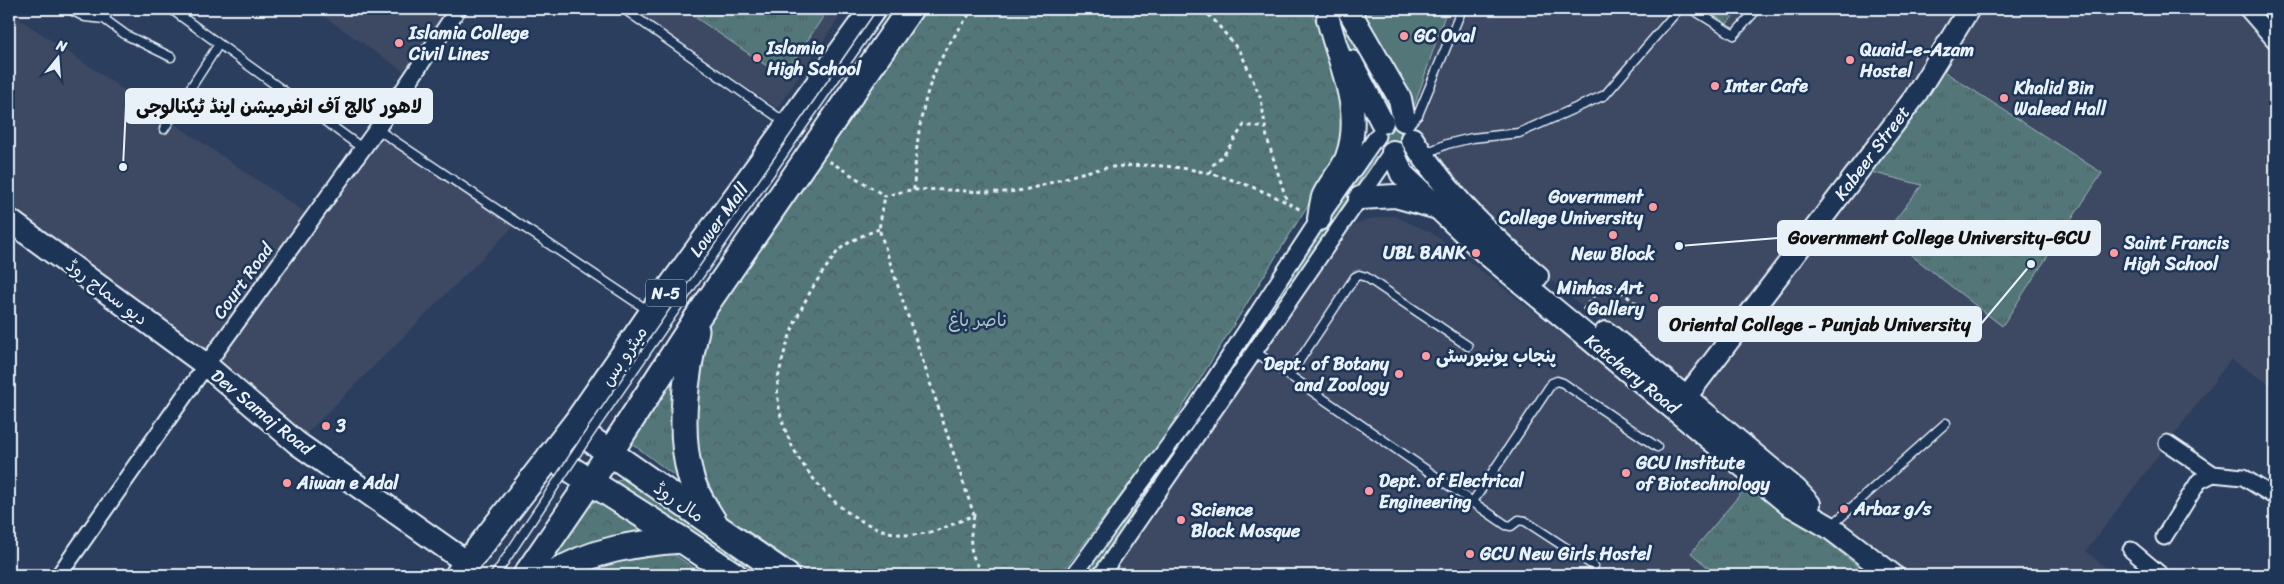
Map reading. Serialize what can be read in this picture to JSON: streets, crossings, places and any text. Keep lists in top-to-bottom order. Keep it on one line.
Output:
{"streets":{"main road":["Lower Mall","دیو سماج روڈ","N-5","Katchery Road","Dev Samaj Road","مال روڈ"],"street":["Kabeer Street","Court Road"],"lane":["میٹرو بس"]},"crossings":[["Kabeer Street","Katchery Road"],["Lower Mall","Dev Samaj Road"],["Lower Mall","مال روڈ"],["Court Road","دیو سماج روڈ"],["Court Road","Dev Samaj Road"],["دیو سماج روڈ","Dev Samaj Road"]],"parks":["ناصر باغ"],"places":["GC Oval","Islamia College Civil Lines","Islamia High School","Quaid-e-Azam Hostel","Inter Cafe","Khalid Bin Waleed Hall","لاھور کالج آف انفرمیشن اینڈ ٹیکنالوجی","Government College University","New Block","Government College University-GCU","UBL BANK","Saint Francis High School","Oriental College - Punjab University","Minhas Art Gallery","پنجاب یونیورسٹی","Dept. of Botany and Zoology","3","GCU Institute of Biotechnology","Aiwan e Adal","Dept. of Electrical Engineering","Arbaz g/s","Science Block Mosque","GCU New Girls Hostel"],"north":"top"}
